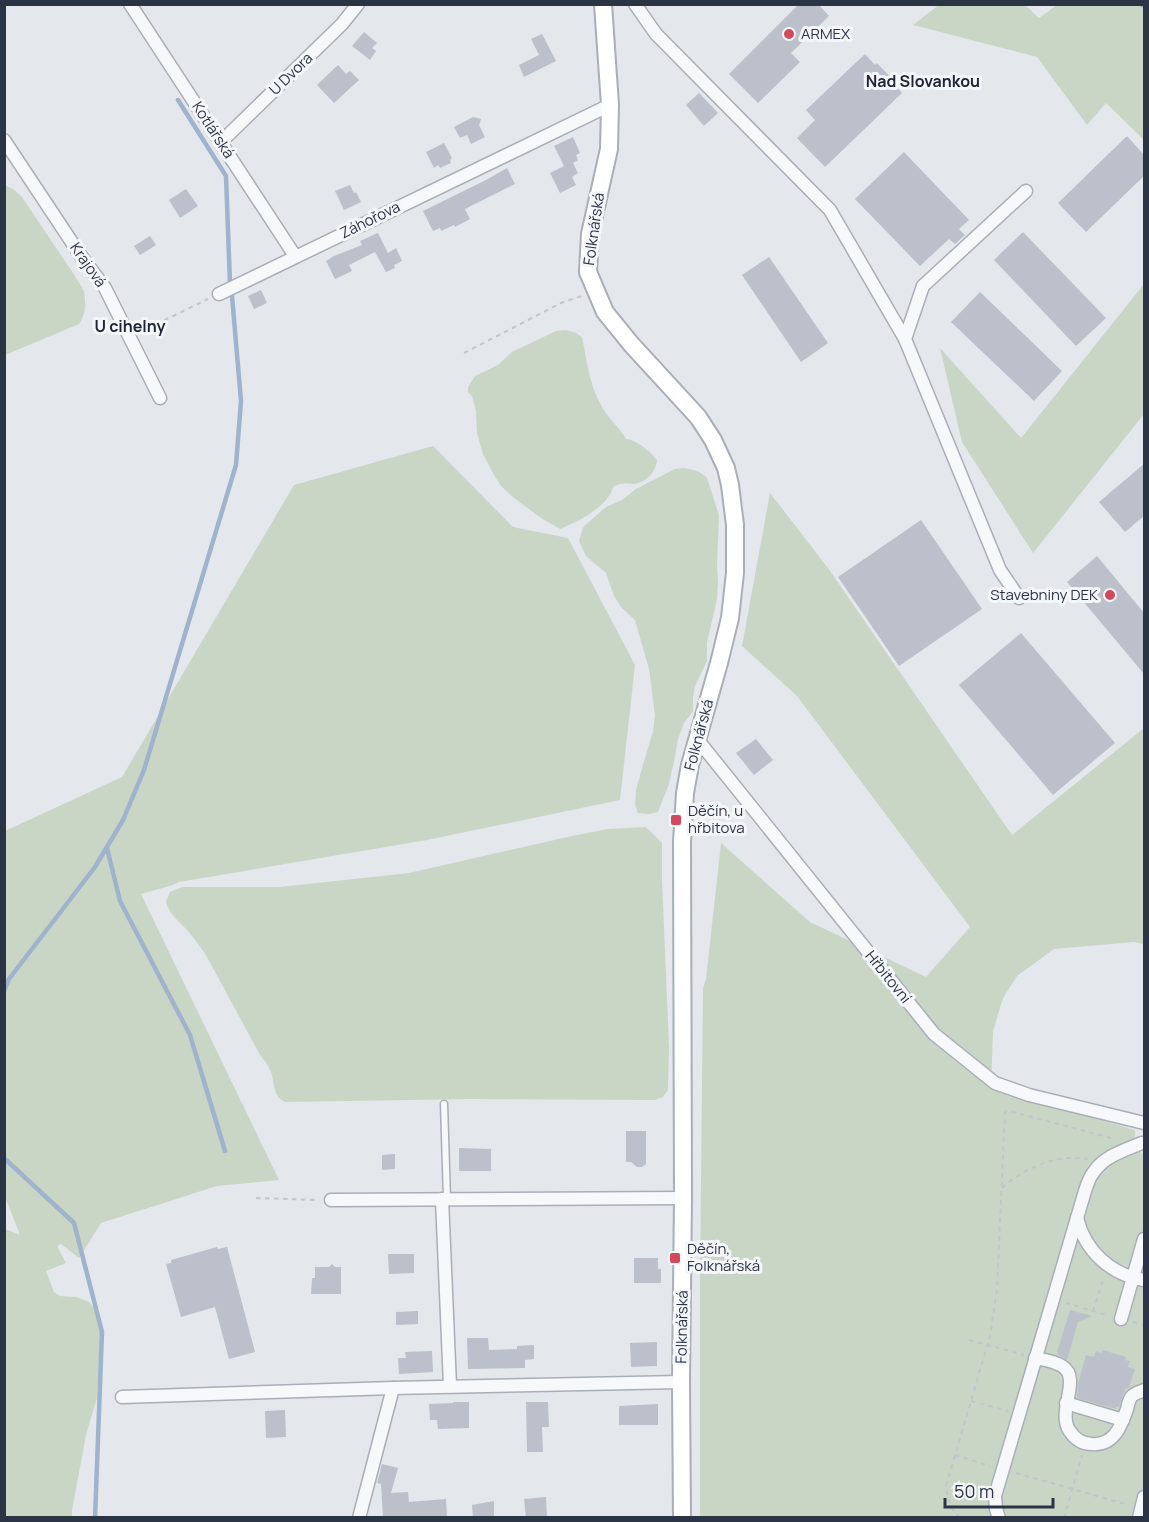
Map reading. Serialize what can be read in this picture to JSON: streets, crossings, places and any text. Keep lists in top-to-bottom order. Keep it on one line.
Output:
{"streets":{"street":["U Dvora","Kotlářská","Záhořova","Folknářská","Krajová","Hřbitovní"]},"crossings":[["U Dvora","Kotlářská"],["Kotlářská","Záhořova"],["Záhořova","Folknářská"],["Folknářská","Hřbitovní"]],"districts":["Nad Slovankou","U cihelny"],"places":{"other":["ARMEX","Stavebniny DEK"],"transit":["Děčín, u hřbitova","Děčín, Folknářská"]},"scale_bar":"50 m"}
